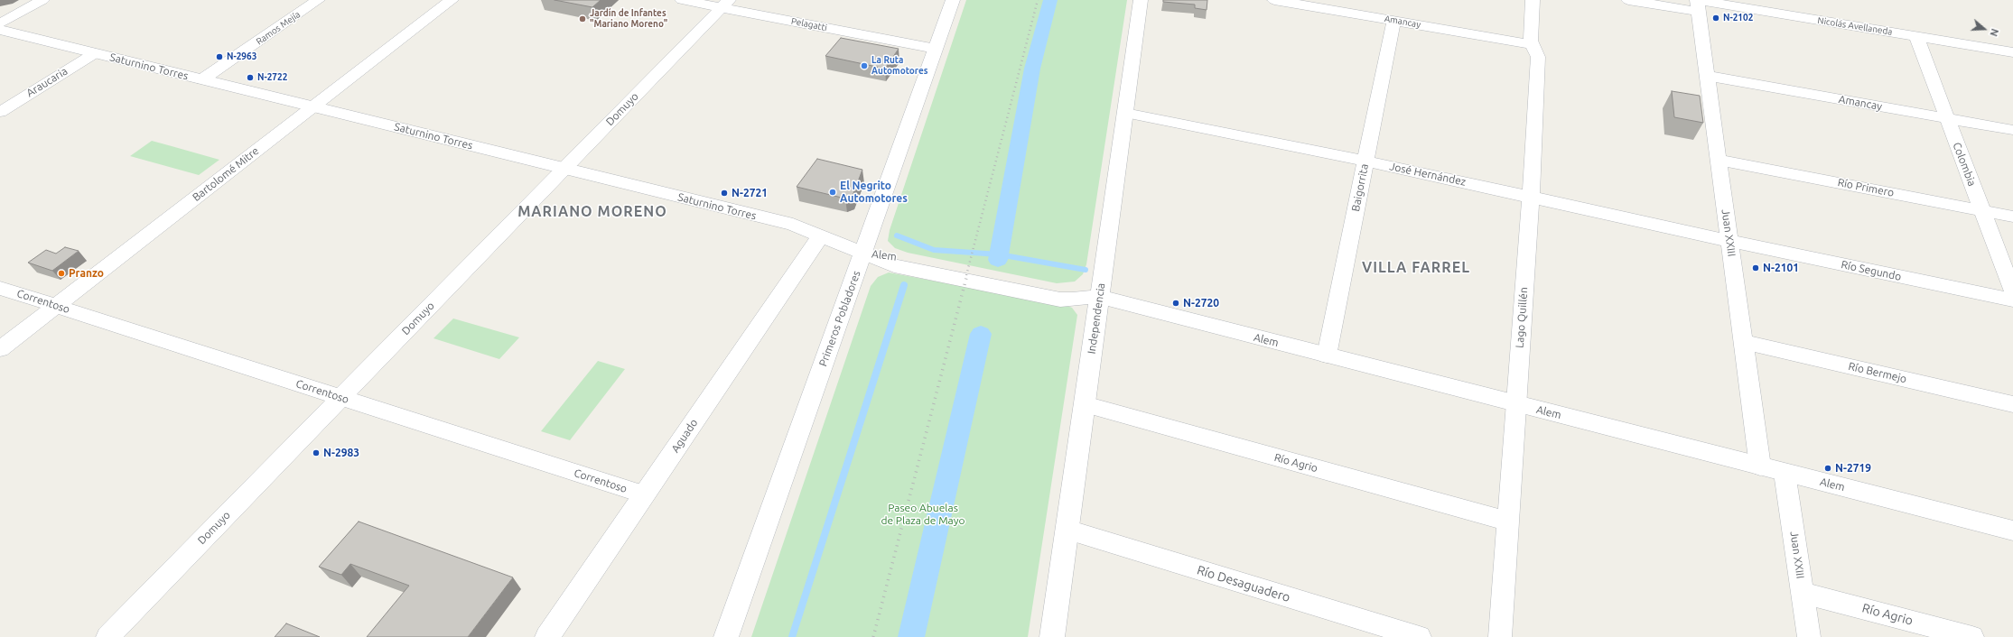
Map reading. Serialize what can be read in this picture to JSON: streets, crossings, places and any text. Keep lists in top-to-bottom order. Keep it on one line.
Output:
{"streets":{"street":["Amancay","Pelagatti","Nicolás Avellaneda","Ramos Mejía","Saturnino Torres","Araucaria","Domuyo","Colombia","Bartolomé Mitre","José Hernández","Baigorrita","Río Primero","Juan XXIII","Alem","Río Segundo","Correntoso","Lago Quillén","Primeros Pobladores","Independencia","Río Bermejo","Aguado","Río Agrio","Río Desaguadero"]},"crossings":[["Amancay","Colombia"],["Amancay","Baigorrita"],["Amancay","Juan XXIII"],["Amancay","Lago Quillén"],["Pelagatti","Domuyo"],["Pelagatti","Primeros Pobladores"],["Nicolás Avellaneda","Colombia"],["Nicolás Avellaneda","Juan XXIII"],["Ramos Mejía","Saturnino Torres"],["Saturnino Torres","Araucaria"],["Saturnino Torres","Domuyo"],["Saturnino Torres","Bartolomé Mitre"],["Saturnino Torres","Alem"],["Saturnino Torres","Primeros Pobladores"],["Saturnino Torres","Aguado"],["Domuyo","Correntoso"],["Colombia","Río Primero"],["Bartolomé Mitre","Correntoso"],["José Hernández","Baigorrita"],["José Hernández","Juan XXIII"],["José Hernández","Río Segundo"],["José Hernández","Lago Quillén"],["José Hernández","Independencia"],["Baigorrita","Alem"],["Río Primero","Juan XXIII"],["Juan XXIII","Alem"],["Juan XXIII","Río Segundo"],["Juan XXIII","Río Bermejo"],["Juan XXIII","Río Agrio"],["Alem","Lago Quillén"],["Alem","Primeros Pobladores"],["Alem","Independencia"],["Correntoso","Aguado"],["Lago Quillén","Río Agrio"],["Independencia","Río Agrio"],["Independencia","Río Desaguadero"]],"districts":["MARIANO MORENO","VILLA FARREL"],"parks":["Paseo Abuelas de Plaza de Mayo"],"places":["N-2102","Jardín de Infantes \"Mariano Moreno\"","N-2963","La Ruta Automotores","N-2722","El Negrito Automotores","N-2721","N-2101","Pranzo","N-2720","N-2983","N-2719"],"north":"right"}
